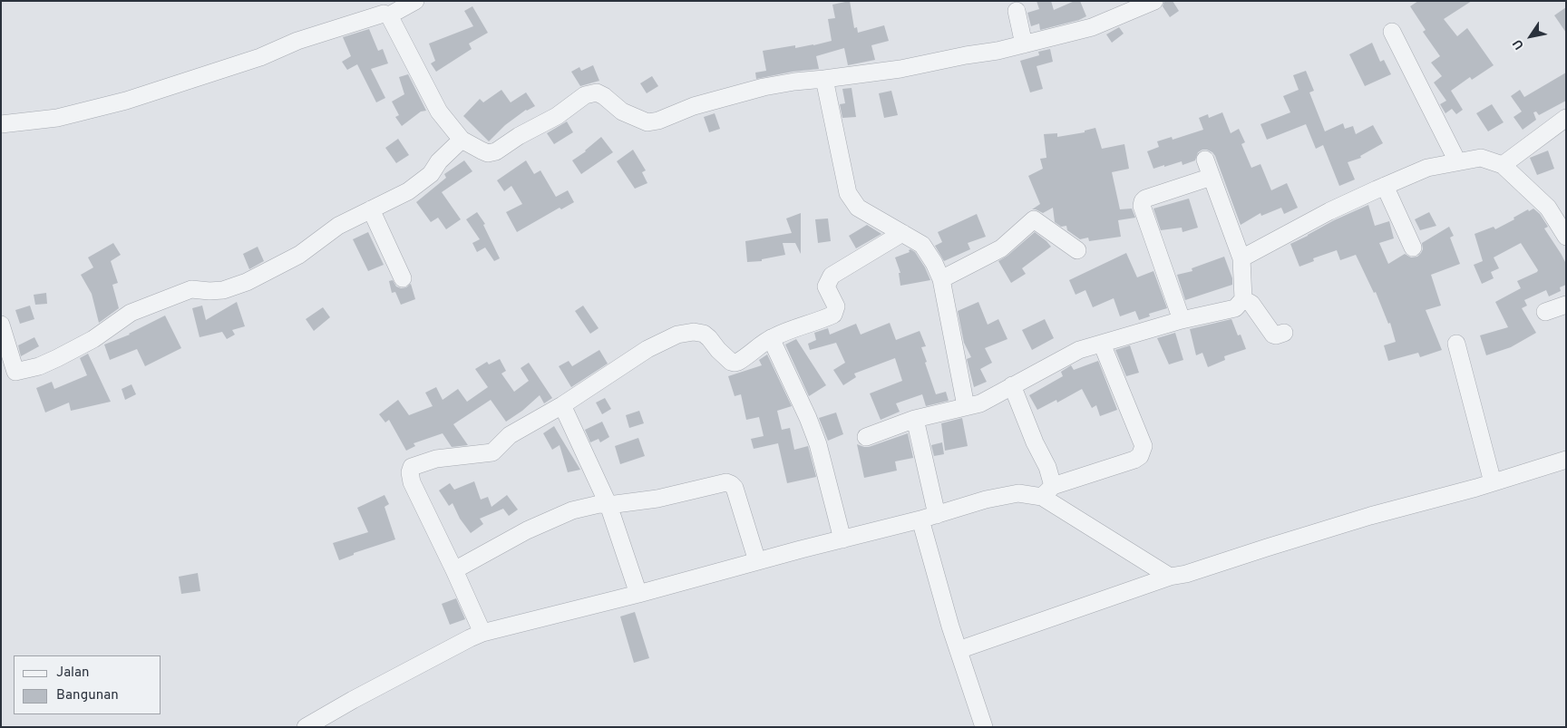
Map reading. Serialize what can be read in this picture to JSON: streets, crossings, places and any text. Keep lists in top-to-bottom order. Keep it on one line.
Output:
{"legend":["Jalan","Bangunan"],"north":"bottom left"}
